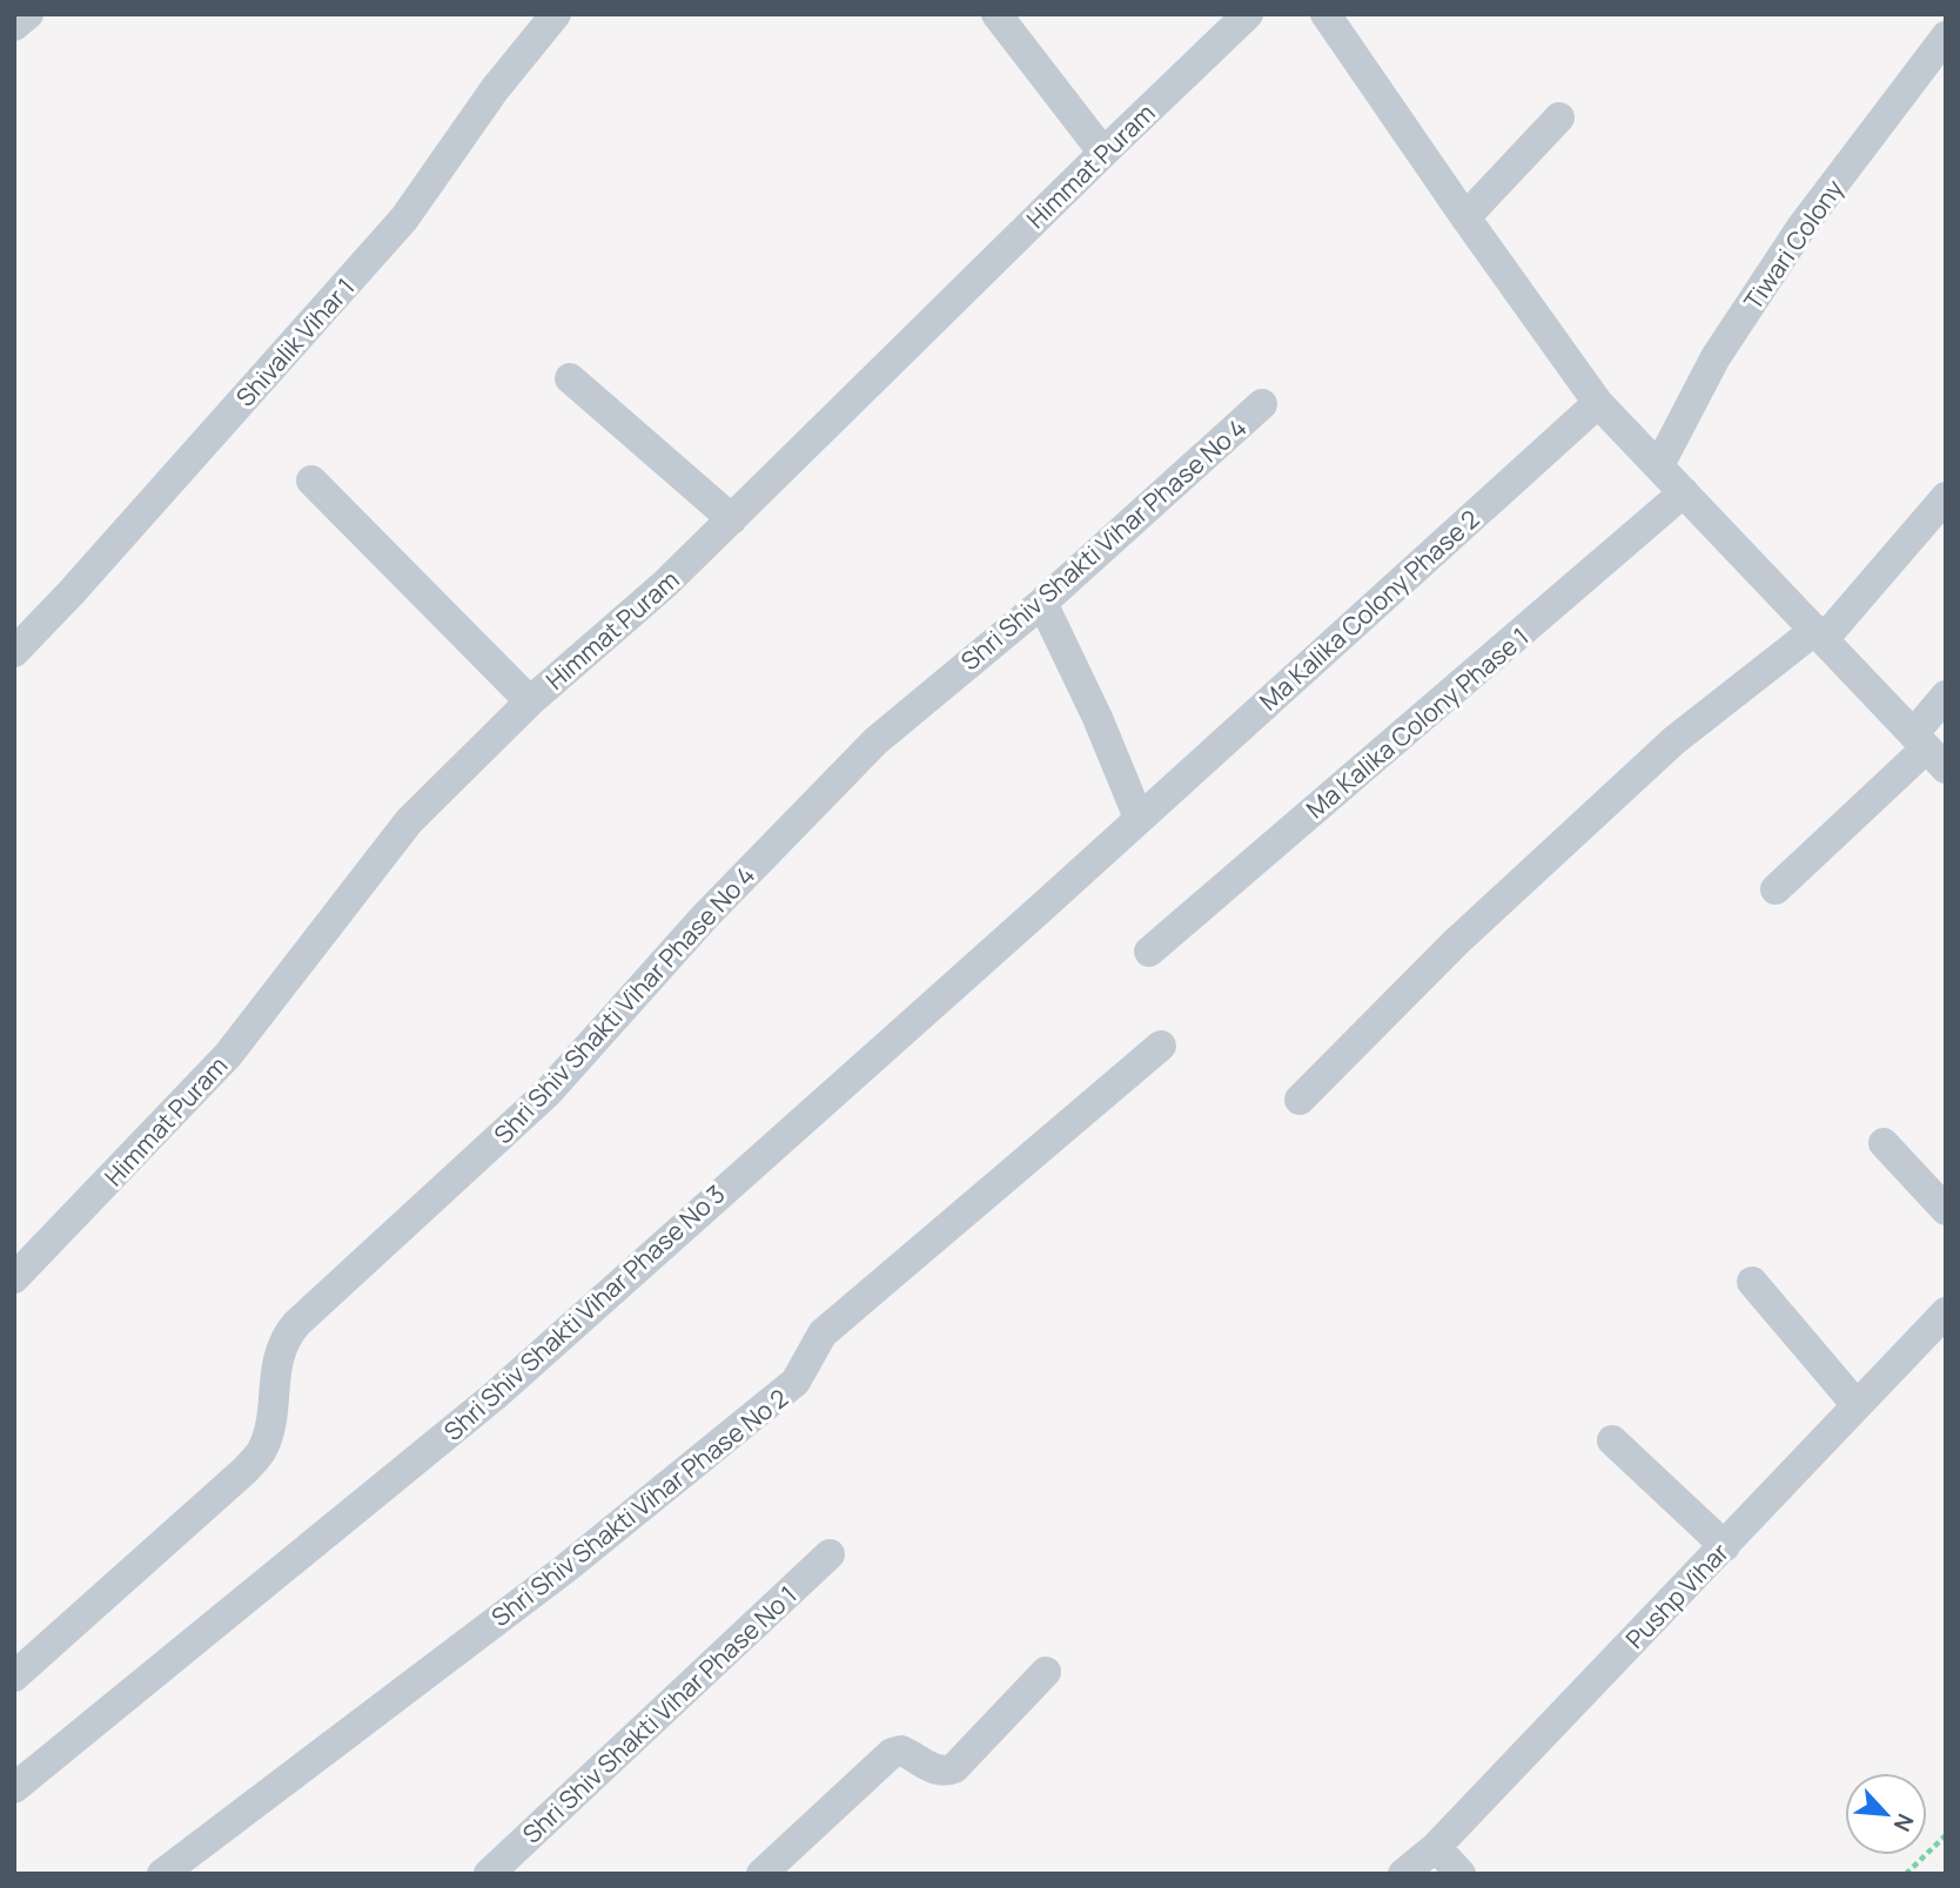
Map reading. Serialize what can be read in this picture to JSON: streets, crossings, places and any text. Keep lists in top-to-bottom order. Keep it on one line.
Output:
{"streets":{"street":["Himmat Puram","Tiwari Colony","Shivalik Vihar 1","Shri Shiv Shakti Vihar Phase No 4","Ma Kalika Colony Phase 2","Ma Kalika Colony Phase 1","Shri Shiv Shakti Vihar Phase No 3","Shri Shiv Shakti Vihar Phase No 2","Pushp Vihar","Shri Shiv Shakti Vihar Phase No 1"]},"crossings":[["Ma Kalika Colony Phase 2","Shri Shiv Shakti Vihar Phase No 3"]],"north":"bottom right"}
